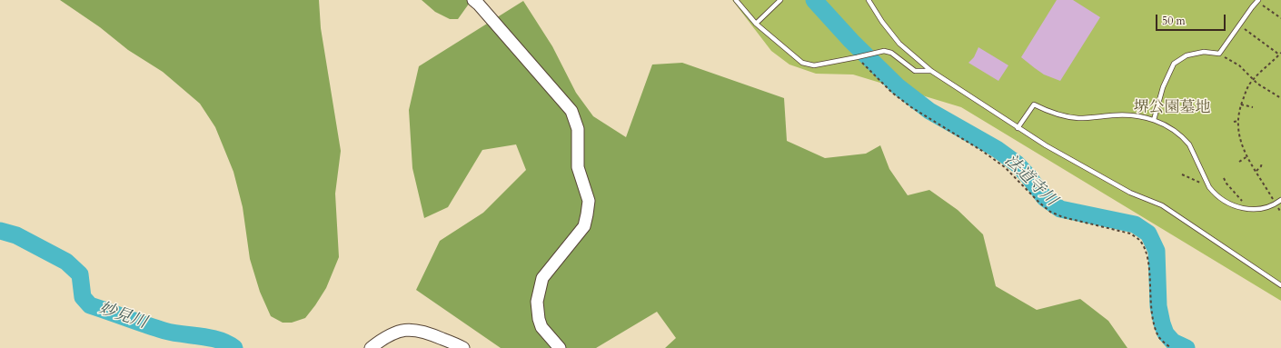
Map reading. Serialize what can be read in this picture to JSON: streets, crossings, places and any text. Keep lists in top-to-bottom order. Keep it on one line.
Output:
{"water":["法道寺川","妙見川"],"parks":["堺公園墓地"],"scale_bar":"50 m"}
